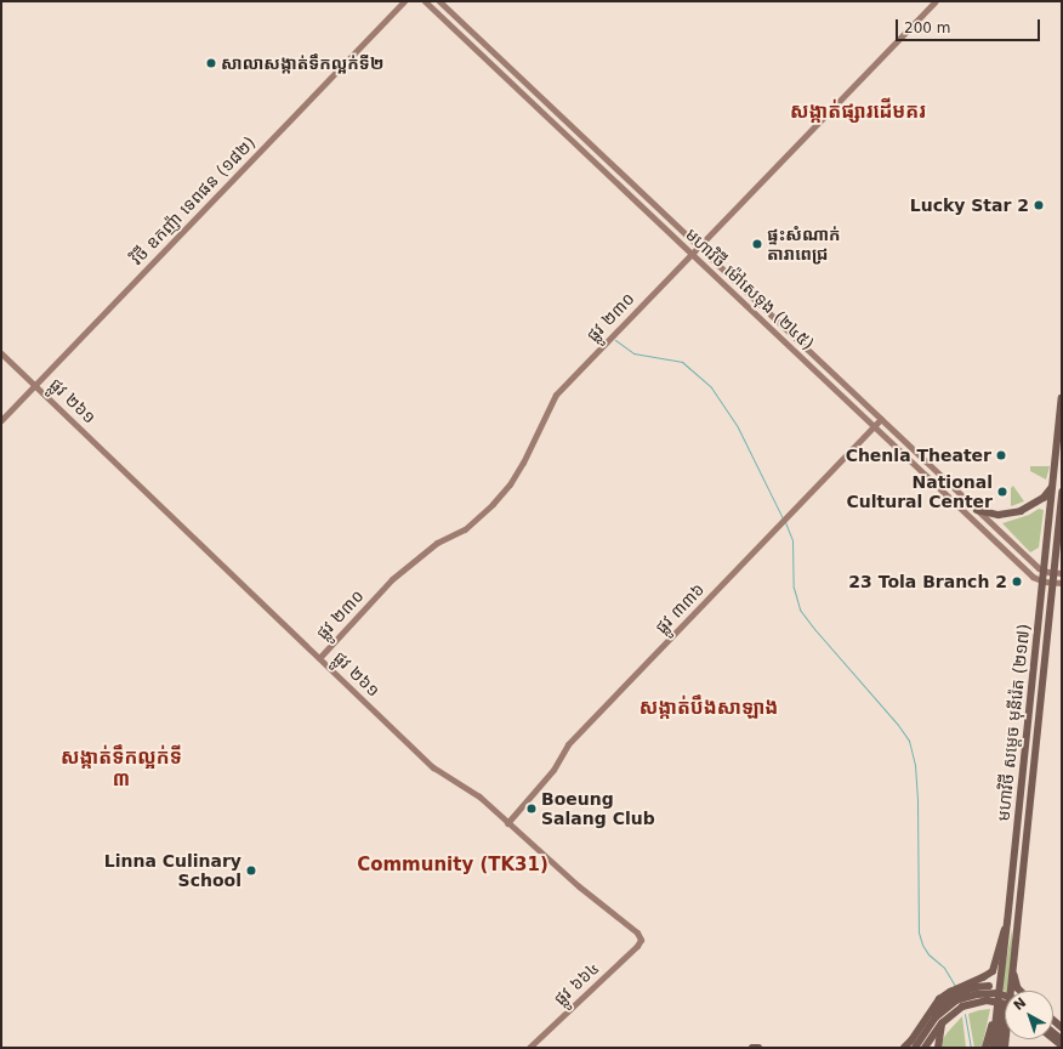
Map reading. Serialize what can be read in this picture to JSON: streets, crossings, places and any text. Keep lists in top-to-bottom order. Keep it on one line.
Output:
{"streets":{"main road":["មហាវិថី សម្តេច មុនីរ៉េត (២១៧)"],"street":["វិថី ឧកញ៉ា ទេពផន (១៨២)","មហាវិថី ម៉ៅសេទុង (២៤៥)","ផ្លូវ ២៣០","ផ្លូវ ២៦១","ផ្លូវ ៣៣៦","ផ្លូវ ៦៦៤"]},"crossings":[["វិថី ឧកញ៉ា ទេពផន (១៨២)","ផ្លូវ ២៦១"],["មហាវិថី ម៉ៅសេទុង (២៤៥)","ផ្លូវ ២៣០"],["មហាវិថី ម៉ៅសេទុង (២៤៥)","ផ្លូវ ៣៣៦"],["មហាវិថី ម៉ៅសេទុង (២៤៥)","មហាវិថី សម្តេច មុនីរ៉េត (២១៧)"],["ផ្លូវ ២៣០","ផ្លូវ ២៦១"],["ផ្លូវ ២៦១","ផ្លូវ ៣៣៦"],["ផ្លូវ ២៦១","ផ្លូវ ៦៦៤"]],"districts":["សង្កាត់ផ្សារដើមគរ","សង្កាត់បឹងសាឡាង","សង្កាត់ទឹកល្អក់ទី ៣","Community (TK31)"],"places":["សាលាសង្កាត់ទឹកល្អក់ទី២","Lucky Star 2","ផ្ទះសំណាក់ តារាពេជ្រ","Chenla Theater","National Cultural Center","23 Tola Branch 2","Boeung Salang Club","Linna Culinary School"],"scale_bar":"200 m","north":"top left"}
